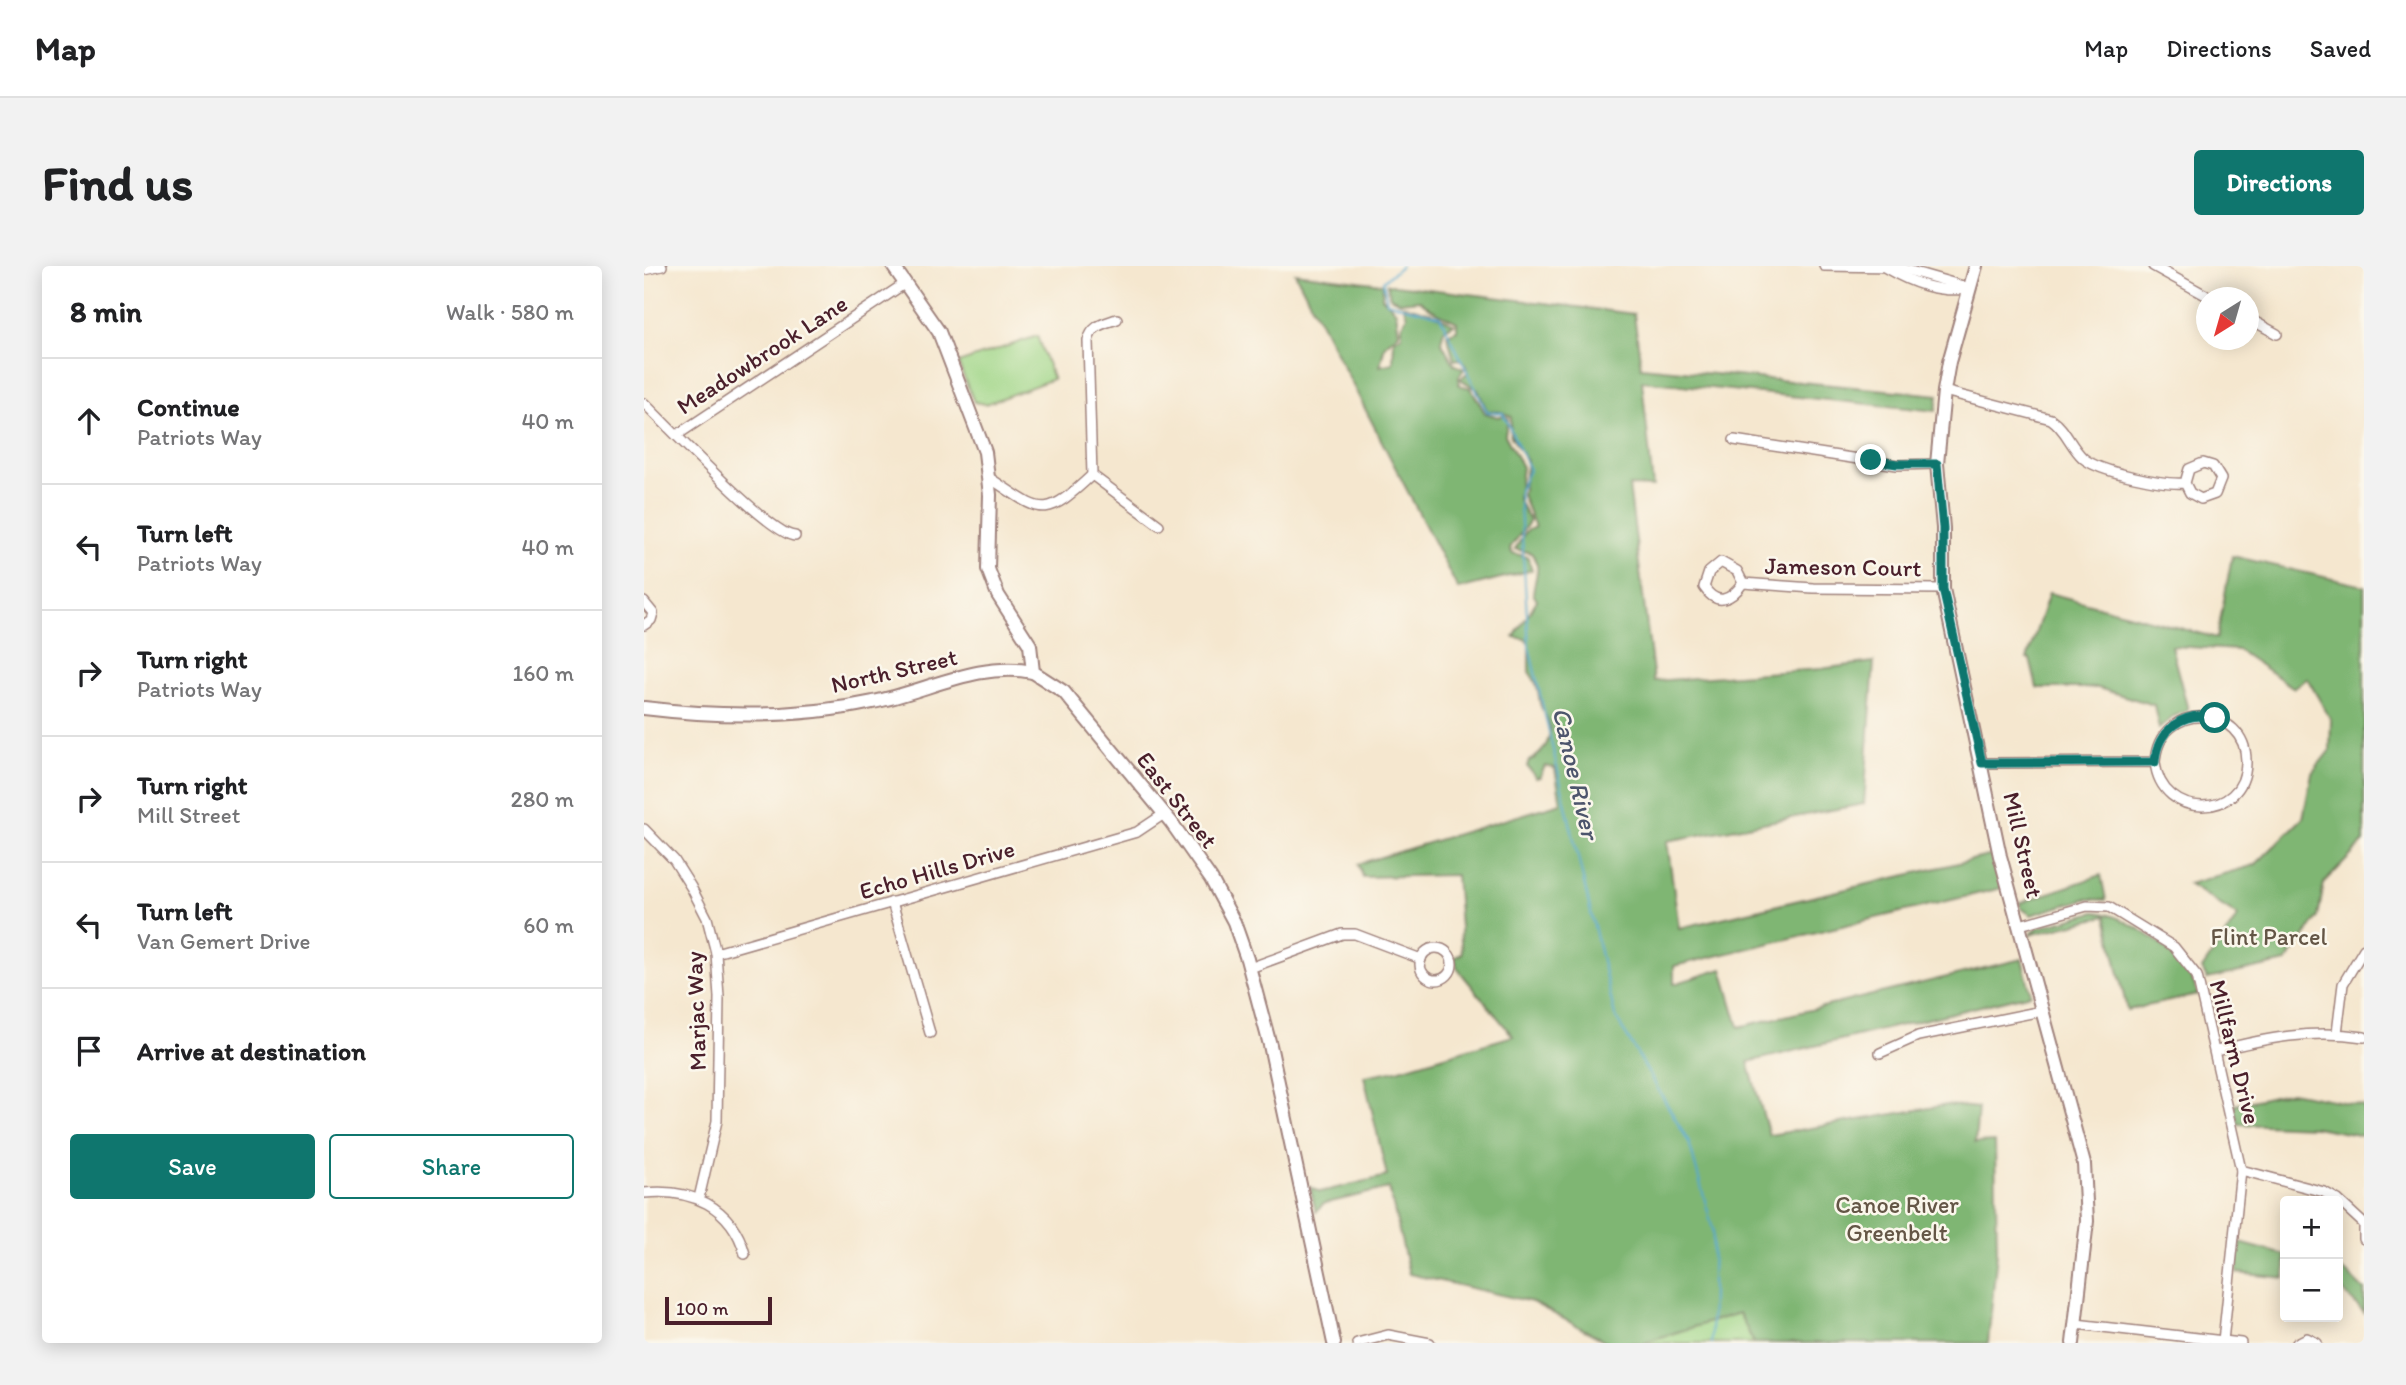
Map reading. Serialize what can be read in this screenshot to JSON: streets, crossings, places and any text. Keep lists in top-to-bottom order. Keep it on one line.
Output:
{"streets":{"street":["Meadowbrook Lane","Jameson Court","North Street","East Street","Mill Street","Echo Hills Drive","Marjac Way","Millfarm Drive"]},"crossings":[["Jameson Court","Mill Street"],["North Street","East Street"],["East Street","Echo Hills Drive"],["Mill Street","Millfarm Drive"],["Echo Hills Drive","Marjac Way"]],"water":["Canoe River"],"parks":["Flint Parcel","Canoe River Greenbelt"],"scale_bar":"100 m","north":"bottom left","page":{"header":"Map","nav":["Map","Directions","Saved"],"buttons":["Directions",["Save","Share"]],"title":"Find us","heading":["8 min","Walk · 580 m"],"list":[["Continue","Patriots Way","40 m"],["Turn left","Patriots Way","40 m"],["Turn right","Patriots Way","160 m"],["Turn right","Mill Street","280 m"],["Turn left","Van Gemert Drive","60 m"],"Arrive at destination"],"map_buttons":["+","−"],"scale":"100 m"}}
